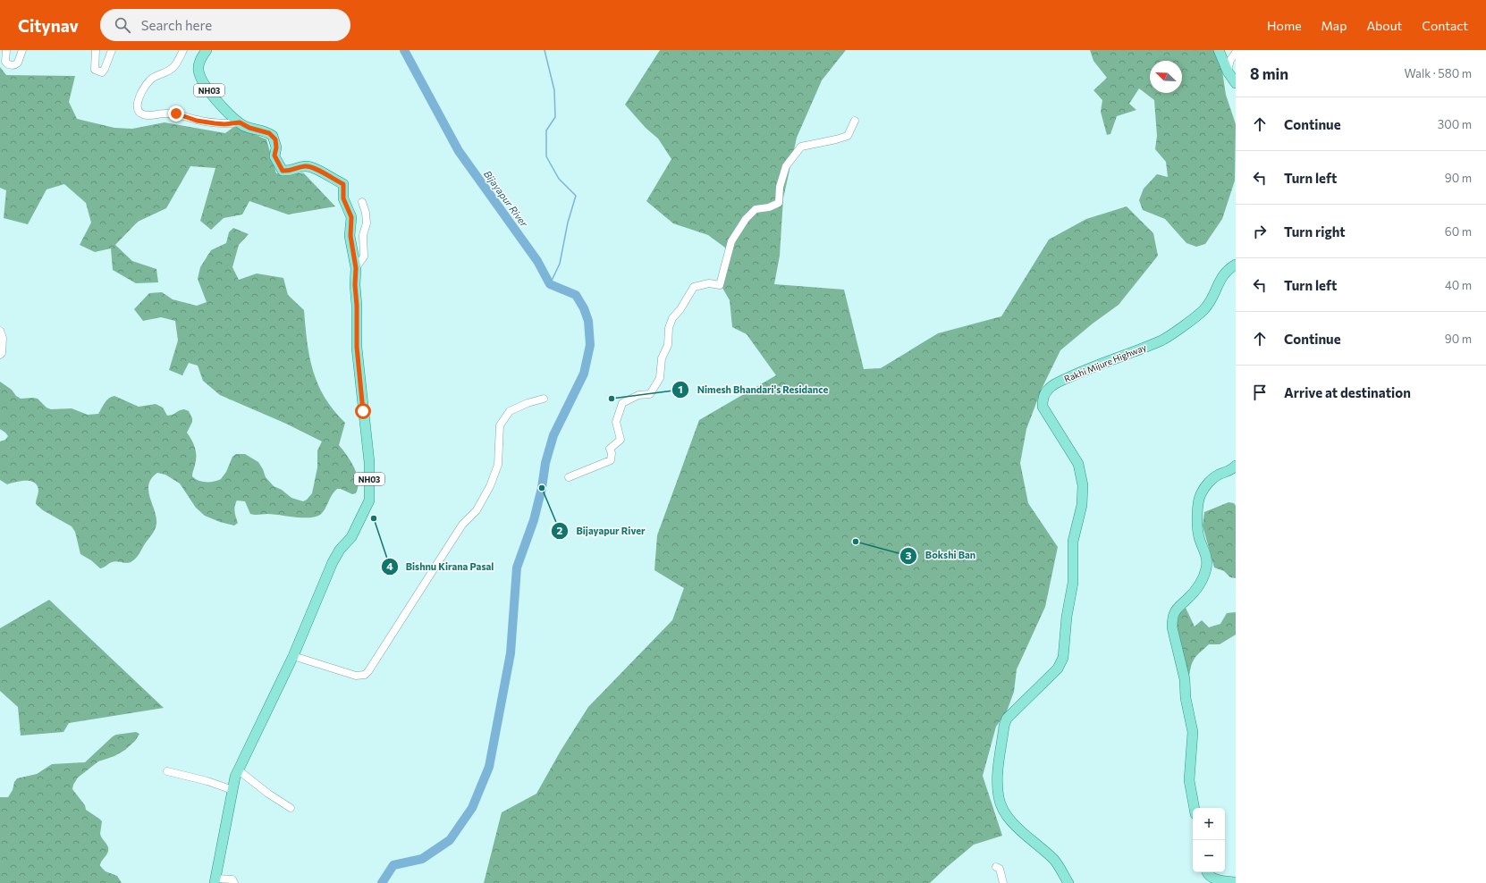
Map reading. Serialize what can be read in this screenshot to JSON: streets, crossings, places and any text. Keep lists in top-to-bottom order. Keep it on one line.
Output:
{"streets":{"main road":["NH03","Rakhi Mijure Highway"]},"water":["Bijayapur River"],"places":["Nimesh Bhandari's Residance","Bijayapur River","Bishnu Kirana Pasal","Bokshi Ban"],"north":"top left","page":{"header":"Citynav","search":"Search here","nav":["Home","Map","About","Contact"],"heading":["8 min","Walk · 580 m"],"list":[["Continue","300 m"],["Turn left","90 m"],["Turn right","60 m"],["Turn left","40 m"],["Continue","90 m"],"Arrive at destination"],"map_buttons":["+","−"]}}
